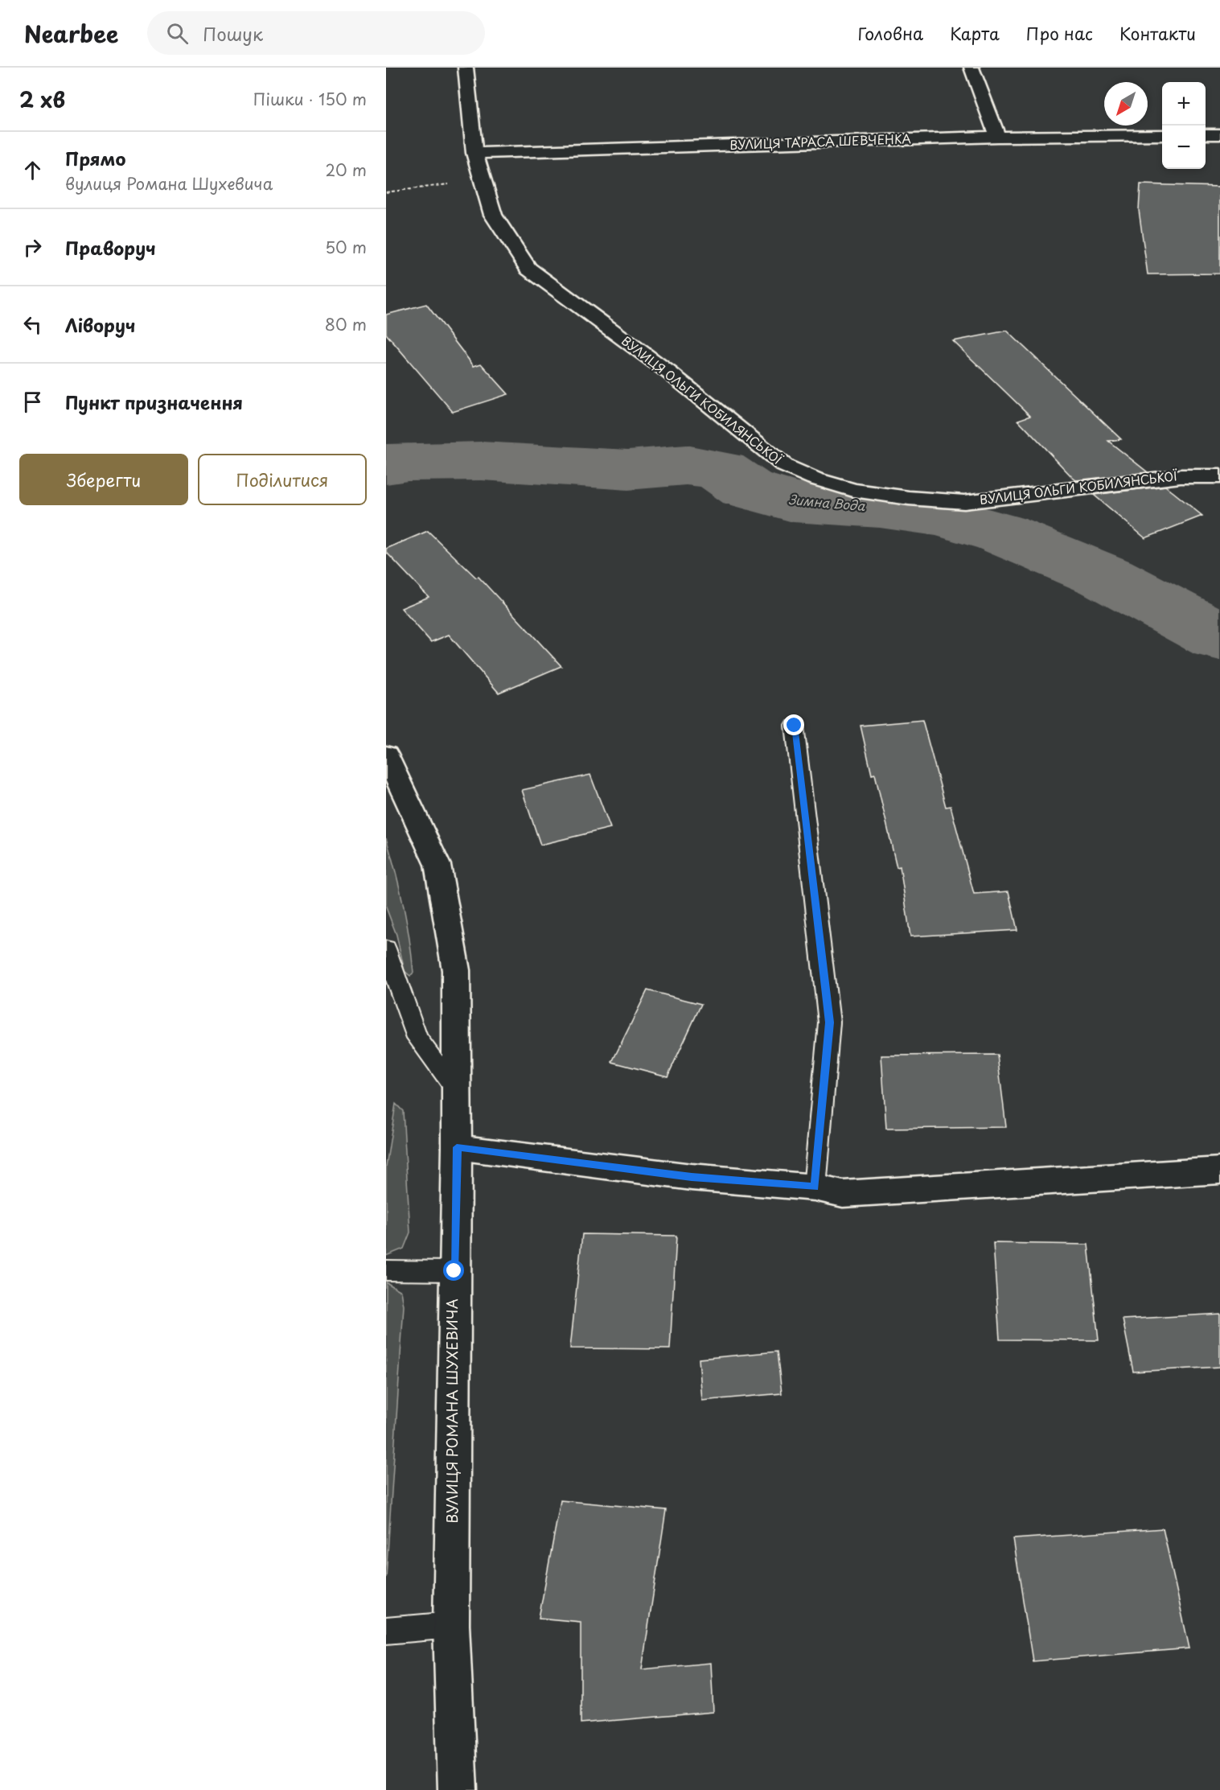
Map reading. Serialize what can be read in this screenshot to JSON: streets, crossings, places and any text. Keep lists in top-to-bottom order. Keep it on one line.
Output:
{"streets":{"street":["ВУЛИЦЯ ТАРАСА ШЕВЧЕНКА","ВУЛИЦЯ ОЛЬГИ КОБИЛЯНСЬКОЇ","ВУЛИЦЯ РОМАНА ШУХЕВИЧА"]},"crossings":[["ВУЛИЦЯ ТАРАСА ШЕВЧЕНКА","ВУЛИЦЯ ОЛЬГИ КОБИЛЯНСЬКОЇ"]],"water":["Зимна Вода"],"north":"bottom left","page":{"header":"Nearbee","search":"Пошук","nav":["Головна","Карта","Про нас","Контакти"],"heading":["2 хв","Пішки · 150 m"],"map_buttons":["+","−"],"list":[["Прямо","вулиця Романа Шухевича","20 m"],["Праворуч","50 m"],["Ліворуч","80 m"],"Пункт призначення"],"buttons":["Зберегти","Поділитися"]}}
